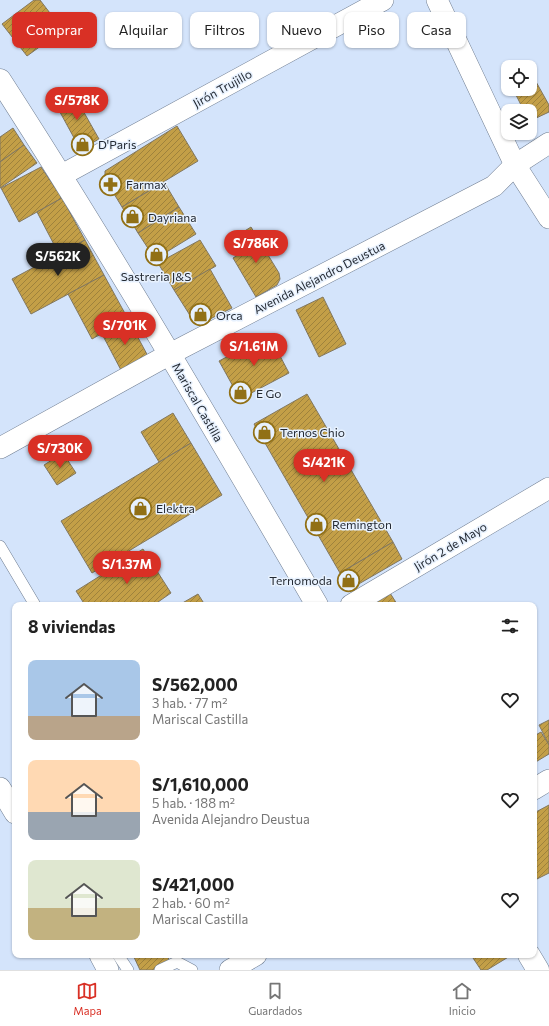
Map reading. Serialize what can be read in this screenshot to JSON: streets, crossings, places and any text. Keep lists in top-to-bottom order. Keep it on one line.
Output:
{"streets":{"highway":["Mariscal Castilla"],"street":["Jirón Trujillo","Avenida Alejandro Deustua","Jirón 2 de Mayo"]},"crossings":[["Jirón Trujillo","Mariscal Castilla"],["Avenida Alejandro Deustua","Mariscal Castilla"]],"places":{"shop":["D'Paris","Dayriana","Sastreria J&S","Orca","E Go","Ternos Chio","Elektra","Remington","Ternomoda"],"pharmacy":["Farmax"]},"page":{"chip":["Comprar","Alquilar","Filtros","Nuevo","Piso","Casa"],"price":["S/578K","S/786K","S/562K","S/701K","S/1.61M","S/730K","S/421K","S/1.37M"],"heading":"8 viviendas","list":[{"name":"S/562,000","note":"3 hab. · 77 m² · Mariscal Castilla"},{"name":"S/1,610,000","note":"5 hab. · 188 m² · Avenida Alejandro Deustua"},{"name":"S/421,000","note":"2 hab. · 60 m² · Mariscal Castilla"}],"tabs":["Mapa","Guardados","Inicio"]}}
